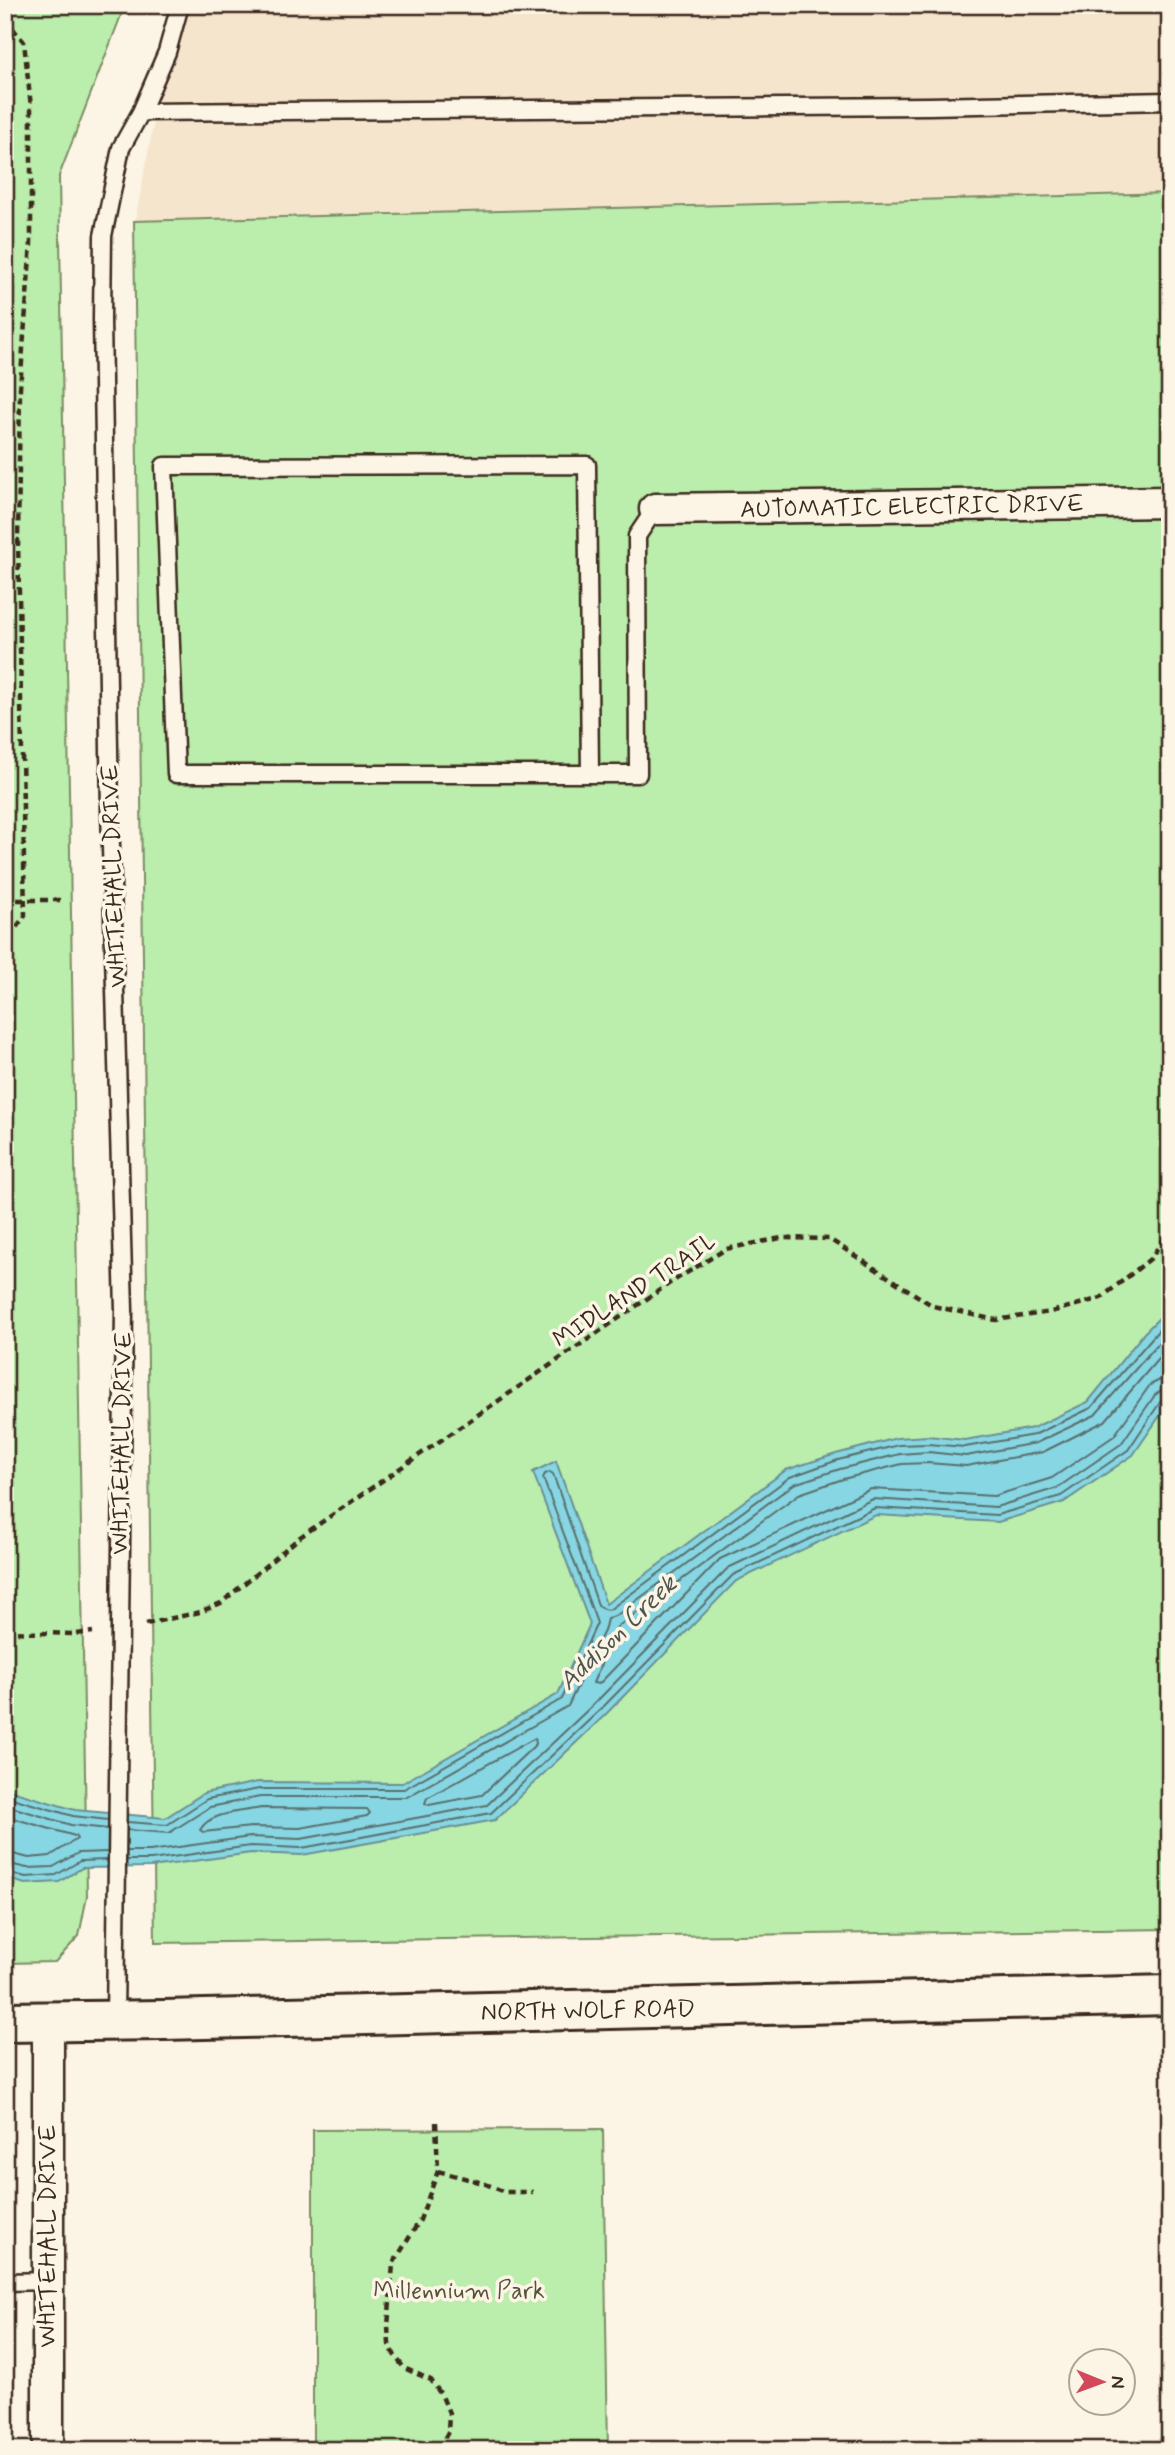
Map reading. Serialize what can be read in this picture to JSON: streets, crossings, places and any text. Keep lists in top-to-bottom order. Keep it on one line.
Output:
{"streets":{"main road":["NORTH WOLF ROAD"],"street":["AUTOMATIC ELECTRIC DRIVE","WHITEHALL DRIVE"],"path":["MIDLAND TRAIL"]},"crossings":[["WHITEHALL DRIVE","NORTH WOLF ROAD"]],"water":["Addison Creek"],"parks":["Millennium Park"],"north":"right"}
